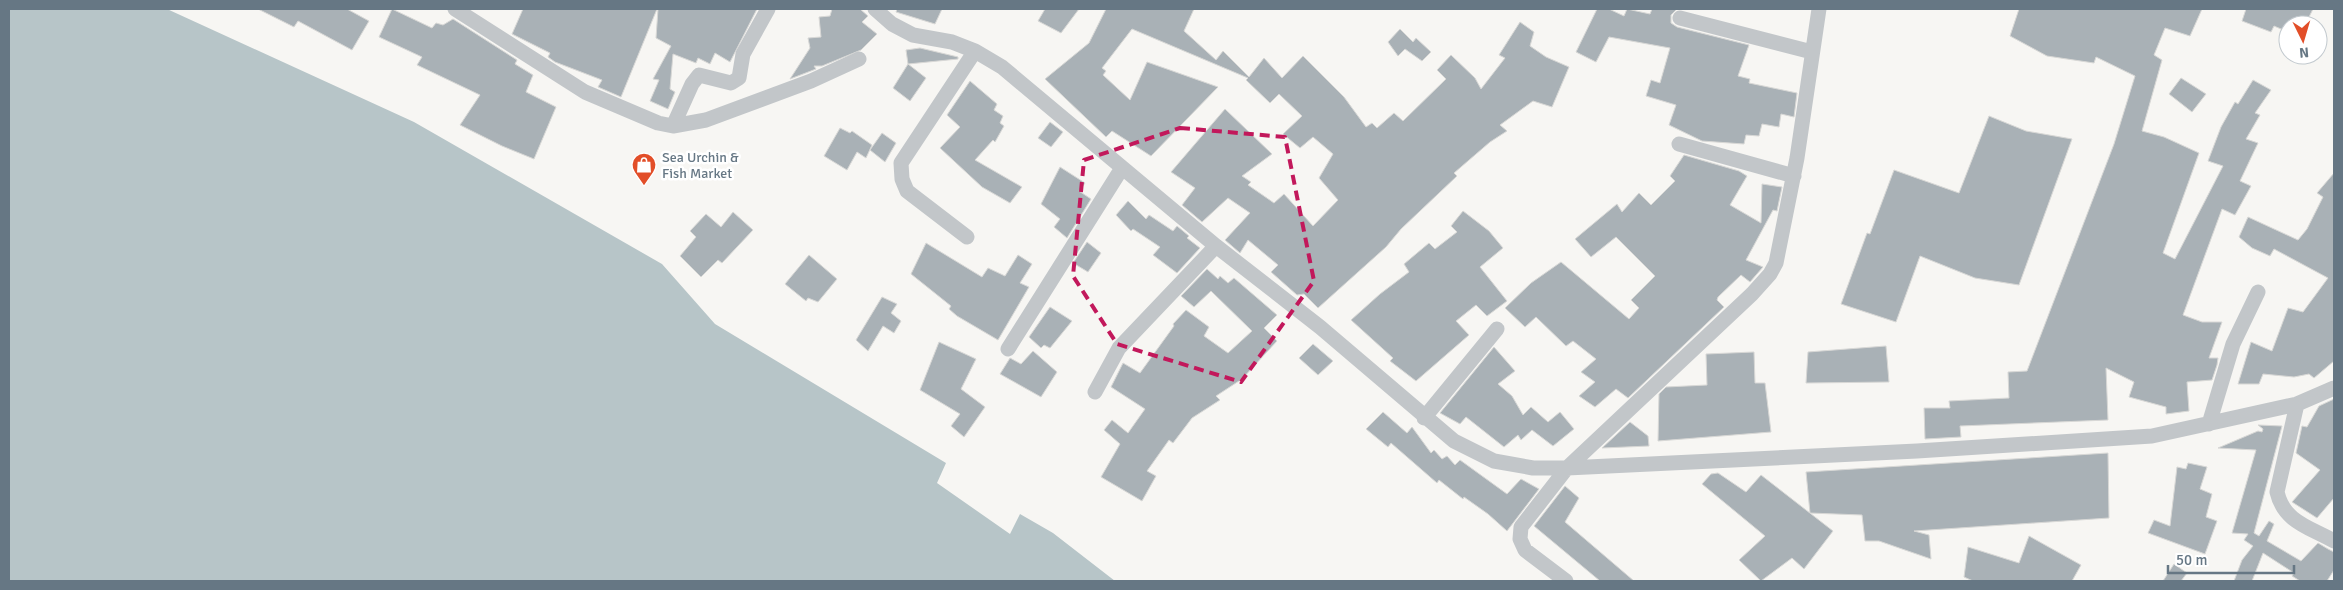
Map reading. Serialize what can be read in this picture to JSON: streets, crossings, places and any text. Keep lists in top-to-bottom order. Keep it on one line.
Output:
{"places":{"shop":["Sea Urchin & Fish Market"]},"scale_bar":"50 m","north":"bottom"}
